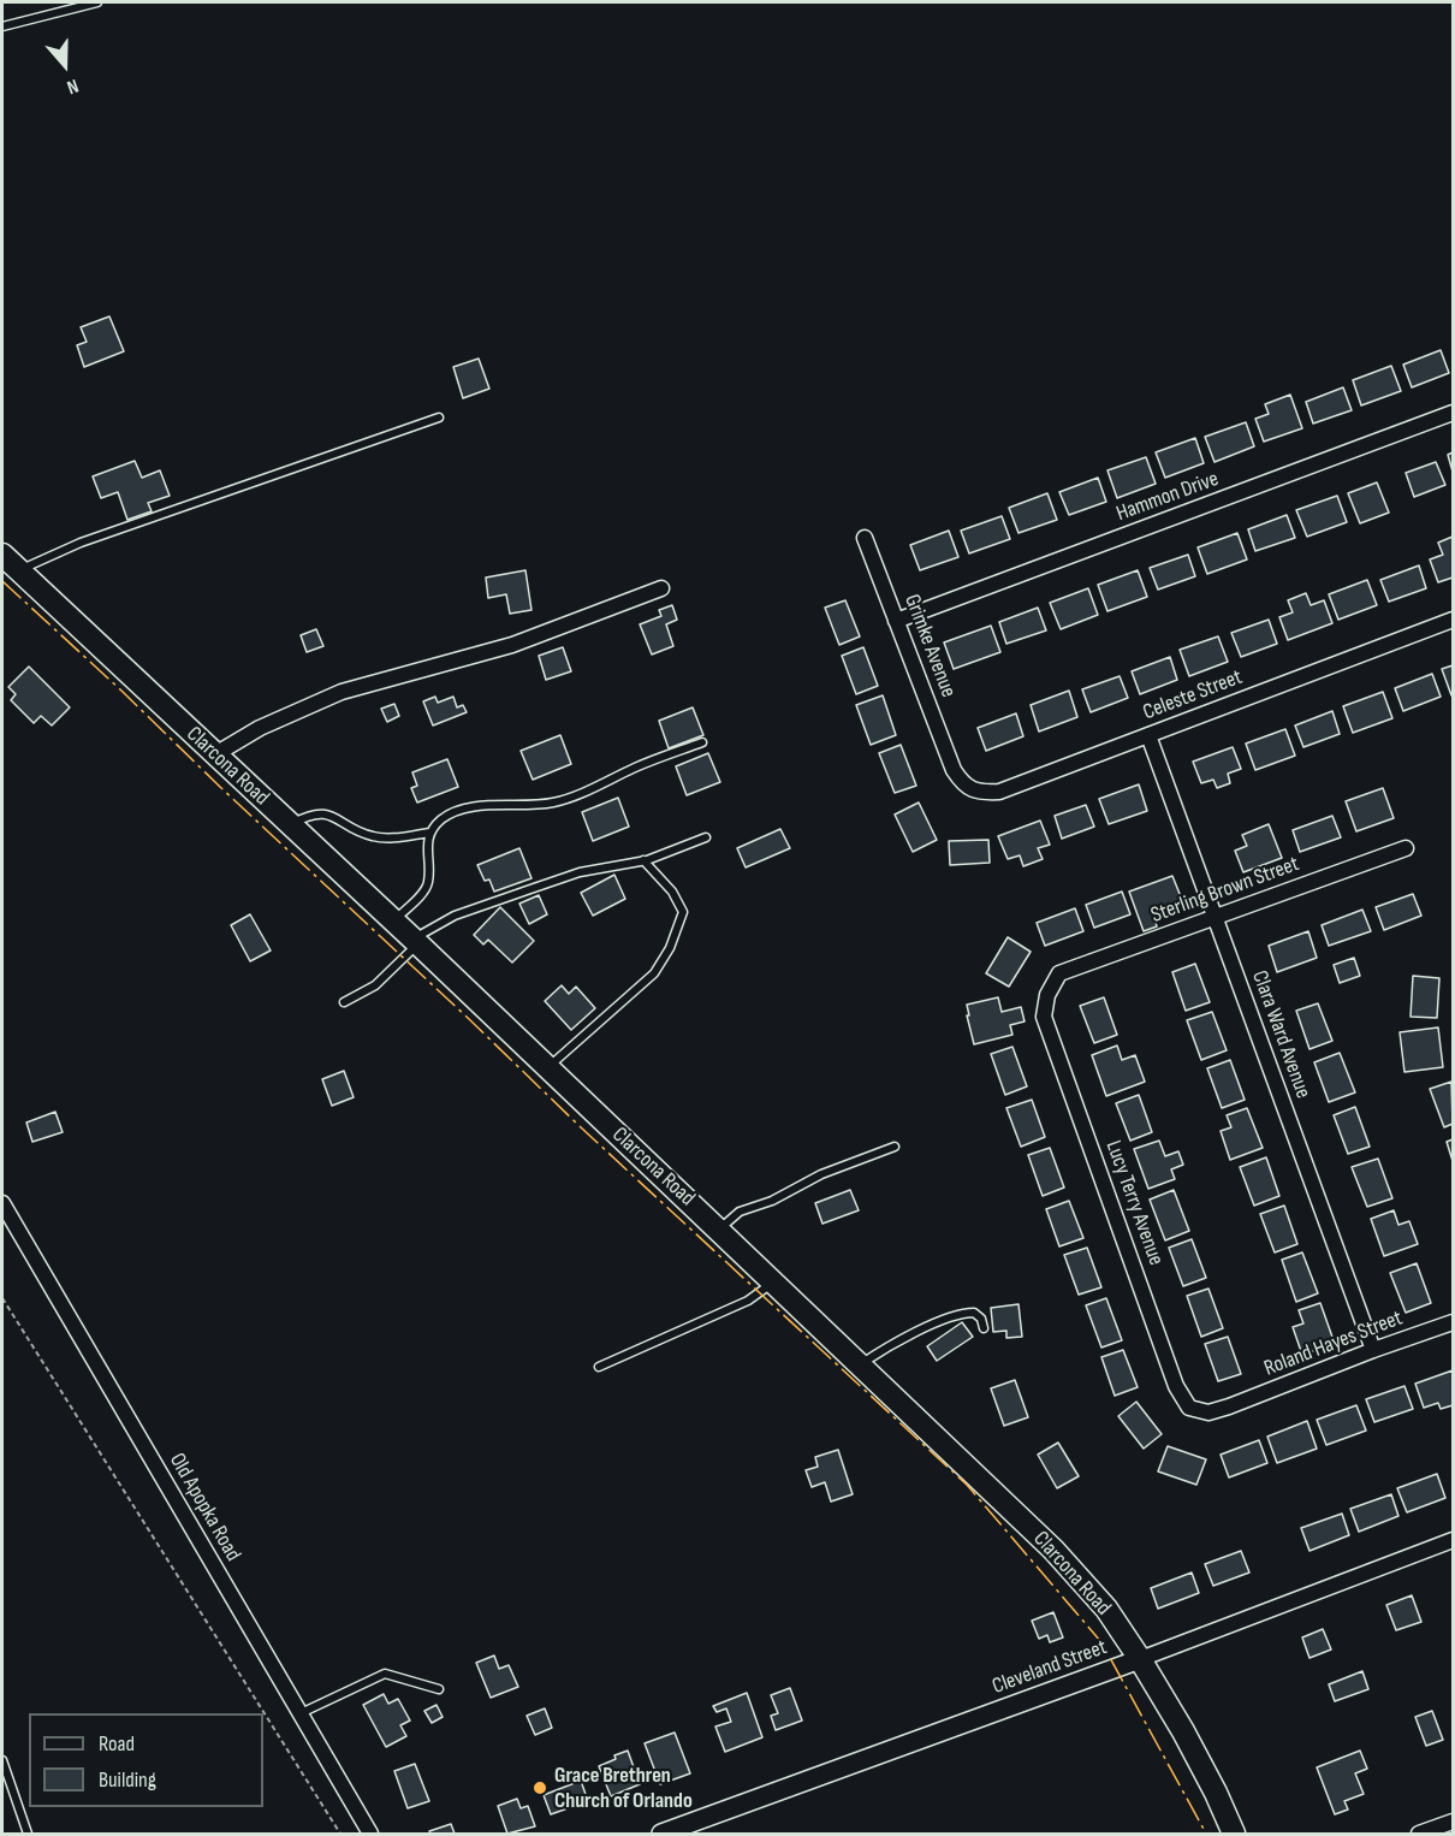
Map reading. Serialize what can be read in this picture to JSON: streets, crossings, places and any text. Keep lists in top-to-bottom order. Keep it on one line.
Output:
{"streets":{"main road":["Clarcona Road"],"street":["Hammon Drive","Grimke Avenue","Celeste Street","Sterling Brown Street","Clara Ward Avenue","Lucy Terry Avenue","Roland Hayes Street","Old Apopka Road","Cleveland Street"]},"crossings":[["Hammon Drive","Grimke Avenue"],["Grimke Avenue","Celeste Street"],["Celeste Street","Clara Ward Avenue"],["Clarcona Road","Cleveland Street"],["Sterling Brown Street","Clara Ward Avenue"],["Sterling Brown Street","Lucy Terry Avenue"],["Clara Ward Avenue","Roland Hayes Street"],["Lucy Terry Avenue","Roland Hayes Street"]],"places":["Grace Brethren Church of Orlando"],"legend":["Road","Building"],"north":"bottom"}
